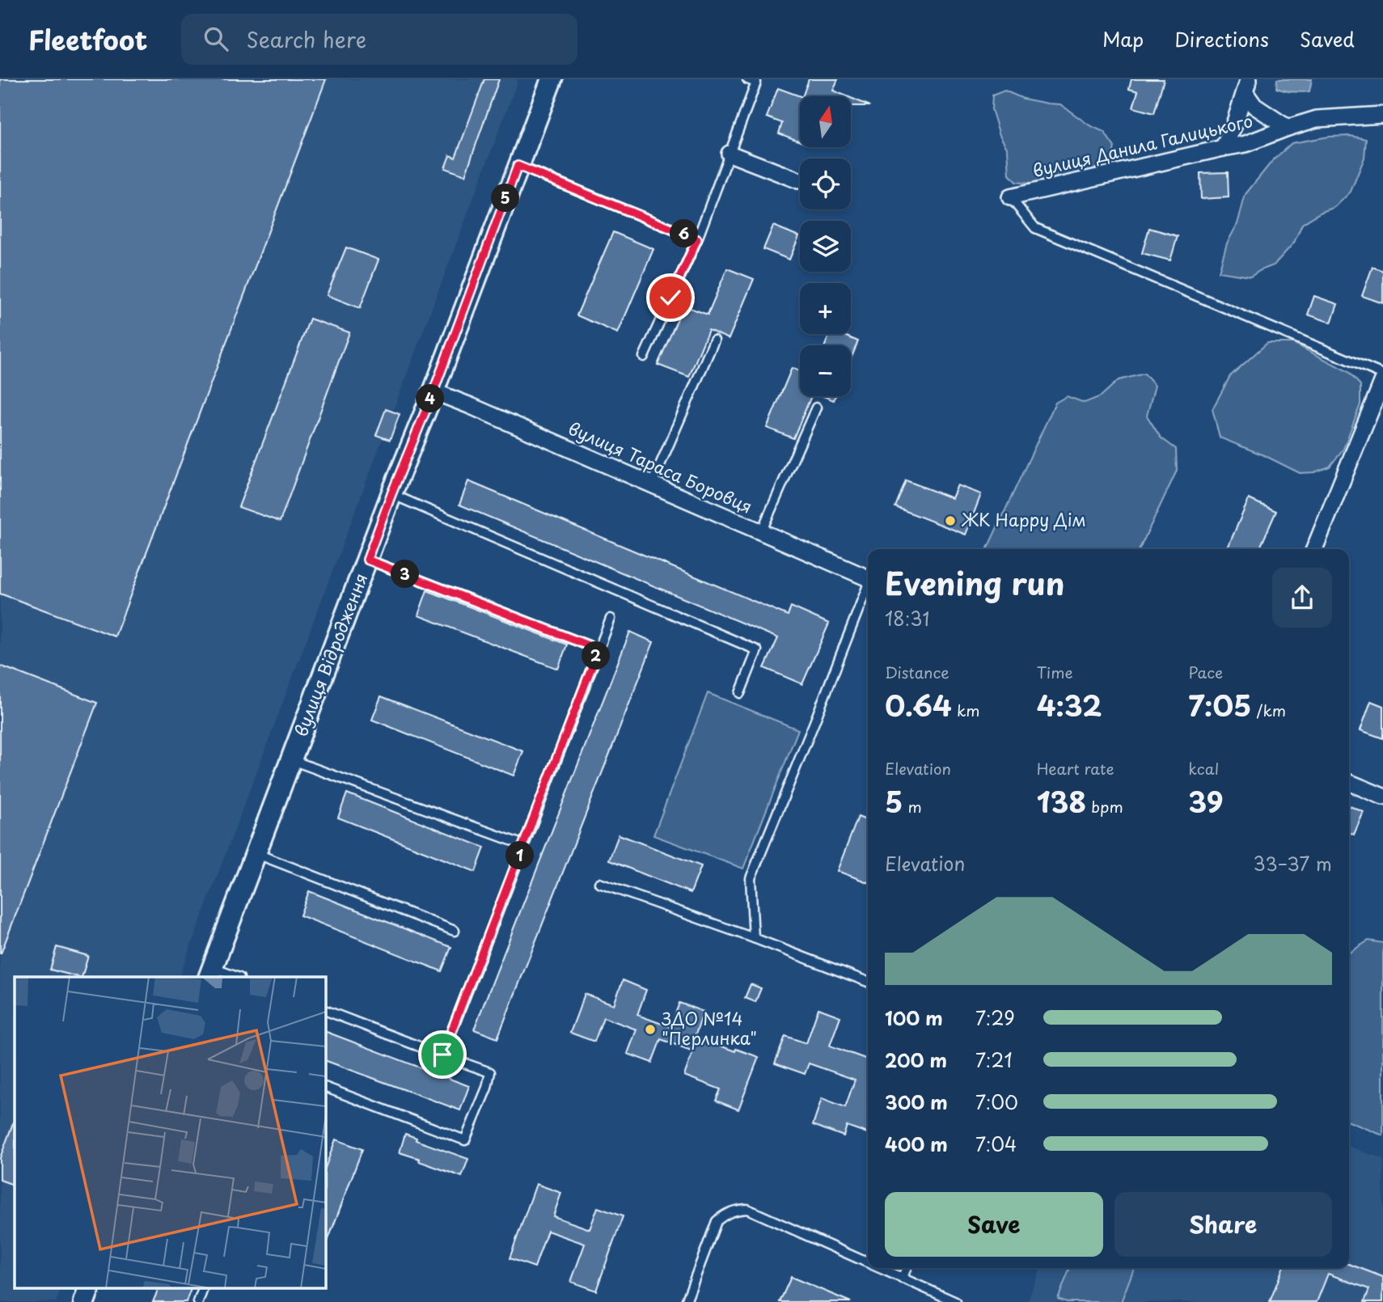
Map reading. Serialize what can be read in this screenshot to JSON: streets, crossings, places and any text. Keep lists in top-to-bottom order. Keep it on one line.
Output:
{"streets":{"street":["вулиця Данила Галицького","вулиця Тараса Боровця","вулиця Відродження"]},"crossings":[["вулиця Тараса Боровця","вулиця Відродження"]],"places":["ЖК Happy Дім","ЗДО №14 \"Перлинка\""],"north":"top","page":{"header":"Fleetfoot","search":"Search here","nav":["Map","Directions","Saved"],"map_buttons":["+","−"],"pins":["5","6","4","3","2","1"],"heading":["Evening run","18:31"],"stats":[["Distance","0.64 km"],["Time","4:32"],["Pace","7:05 /km"],["Elevation","5 m"],["Heart rate","138 bpm"],["kcal","39"]],"chart":["Elevation","33–37 m"],"list":[{"name":"100 m","note":"7:29"},{"name":"200 m","note":"7:21"},{"name":"300 m","note":"7:00"},{"name":"400 m","note":"7:04"}],"buttons":["Save","Share"]}}
